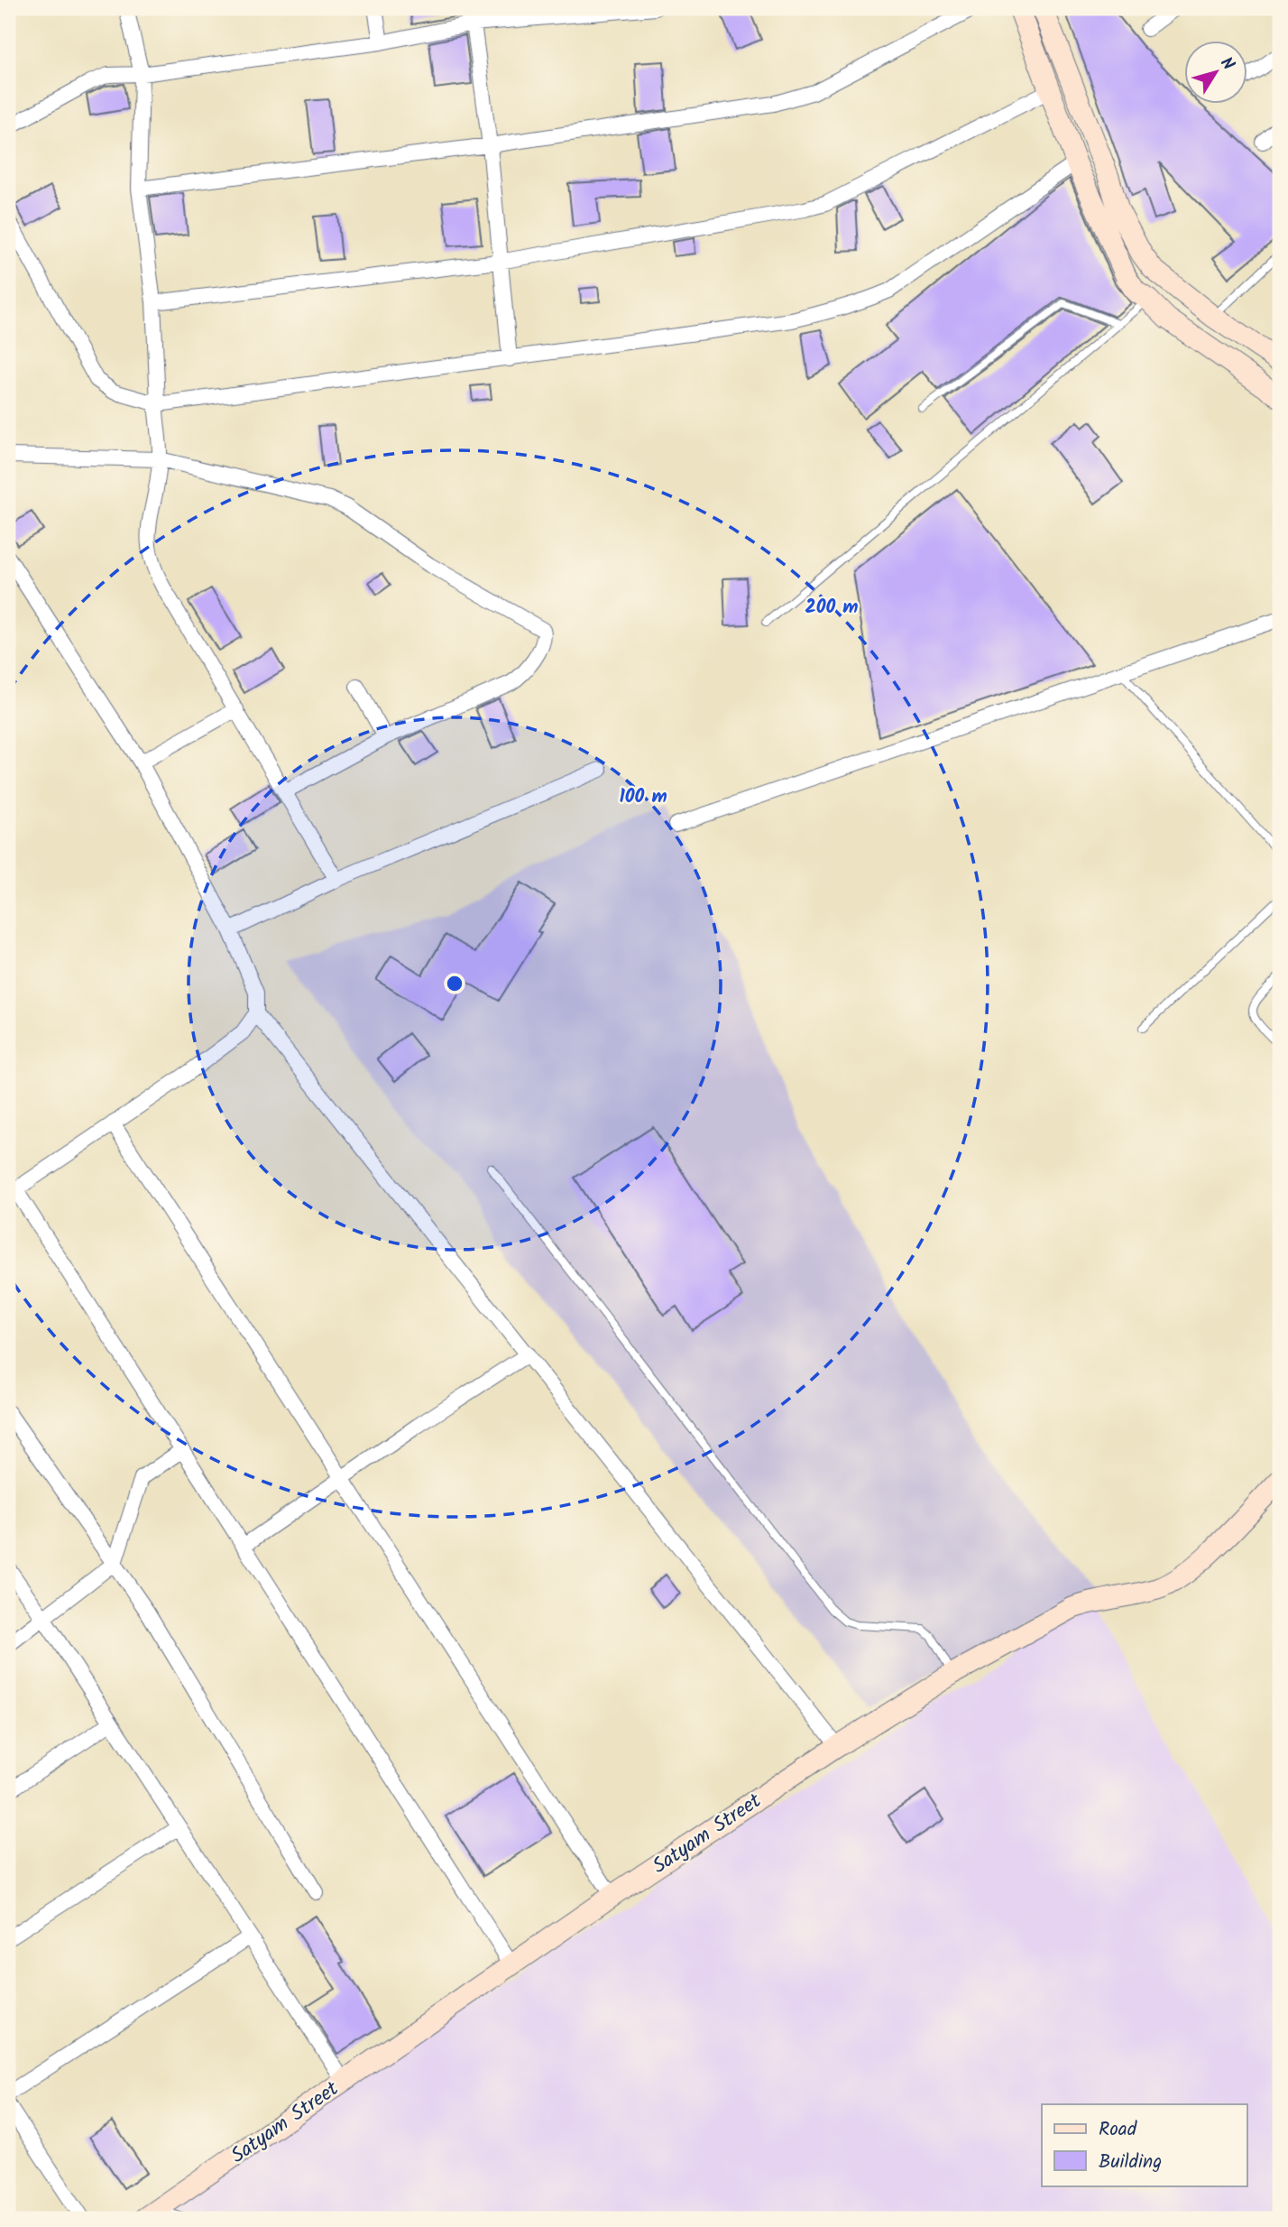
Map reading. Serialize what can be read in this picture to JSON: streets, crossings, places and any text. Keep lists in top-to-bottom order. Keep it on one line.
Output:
{"streets":{"street":["Satyam Street"]},"legend":["Road","Building"],"north":"top right","rings":["200 m","100 m"]}
